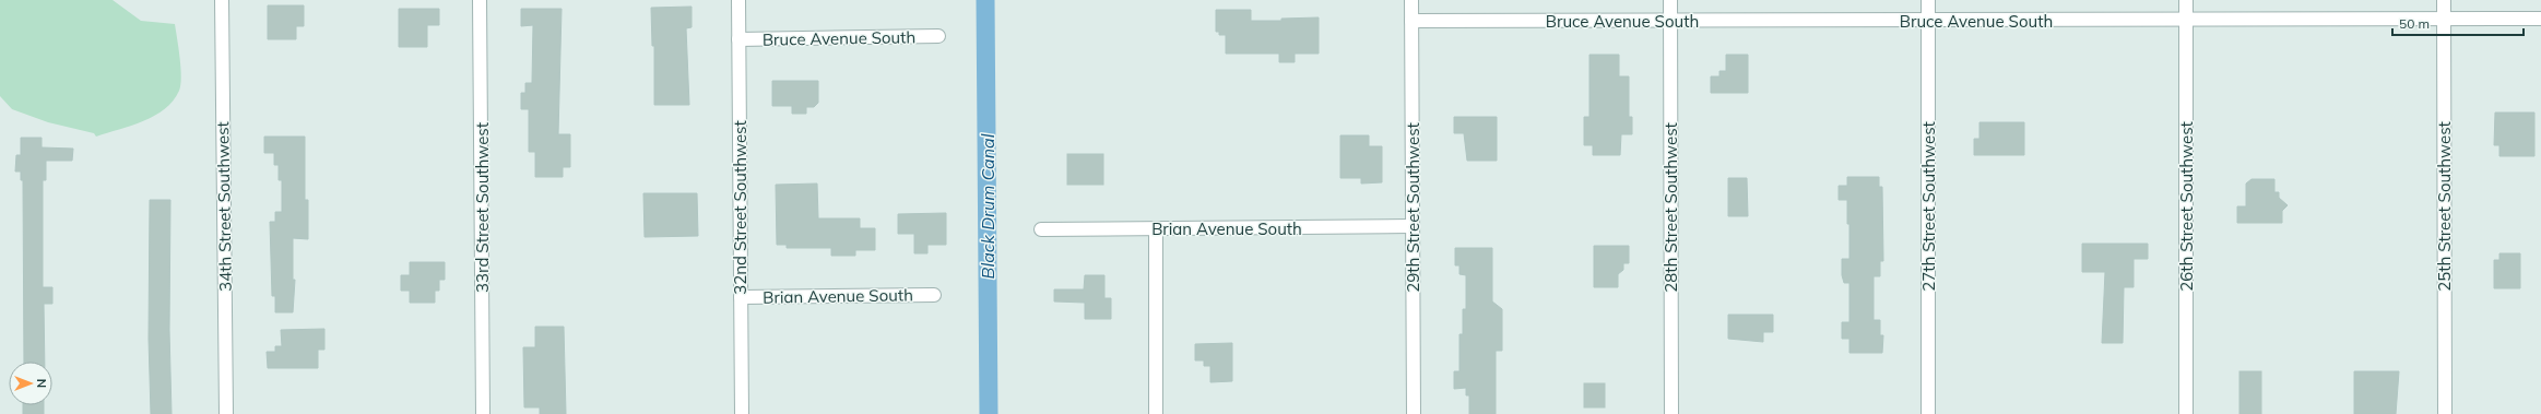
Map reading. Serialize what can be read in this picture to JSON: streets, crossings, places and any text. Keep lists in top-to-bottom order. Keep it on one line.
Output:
{"streets":{"street":["Bruce Avenue South","34th Street Southwest","27th Street Southwest","26th Street Southwest","25th Street Southwest","33rd Street Southwest","32nd Street Southwest","29th Street Southwest","28th Street Southwest","Brian Avenue South"]},"crossings":[["Bruce Avenue South","27th Street Southwest"],["Bruce Avenue South","26th Street Southwest"],["Bruce Avenue South","25th Street Southwest"],["Bruce Avenue South","32nd Street Southwest"],["Bruce Avenue South","29th Street Southwest"],["Bruce Avenue South","28th Street Southwest"],["32nd Street Southwest","Brian Avenue South"],["29th Street Southwest","Brian Avenue South"]],"water":["Black Drum Canal"],"scale_bar":"50 m","north":"right"}
